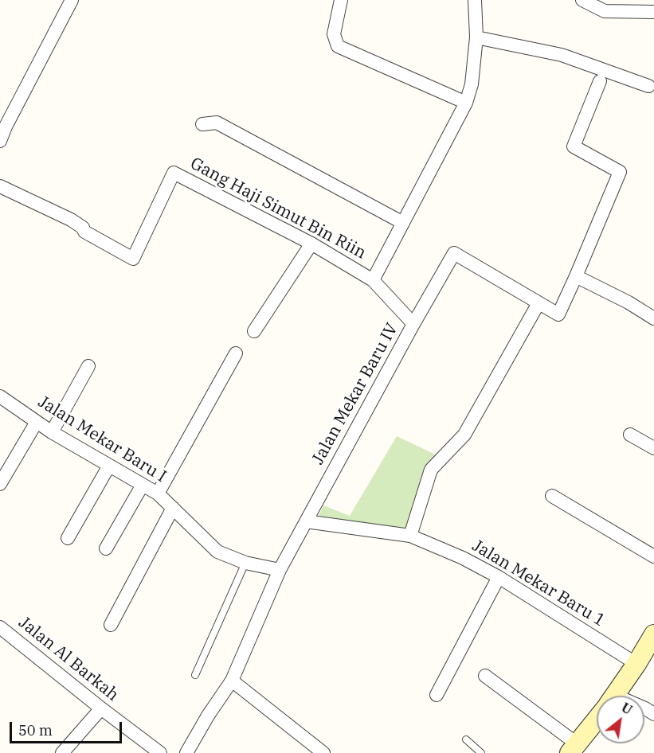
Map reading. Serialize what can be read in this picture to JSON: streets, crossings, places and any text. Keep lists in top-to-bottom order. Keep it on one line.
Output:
{"streets":{"street":["Gang Haji Simut Bin Riin","Jalan Mekar Baru IV","Jalan Mekar Baru I","Jalan Mekar Baru 1","Jalan Al Barkah"]},"crossings":[["Gang Haji Simut Bin Riin","Jalan Mekar Baru IV"],["Jalan Mekar Baru IV","Jalan Mekar Baru I"],["Jalan Mekar Baru IV","Jalan Mekar Baru 1"]],"scale_bar":"50 m","north":"top right"}
